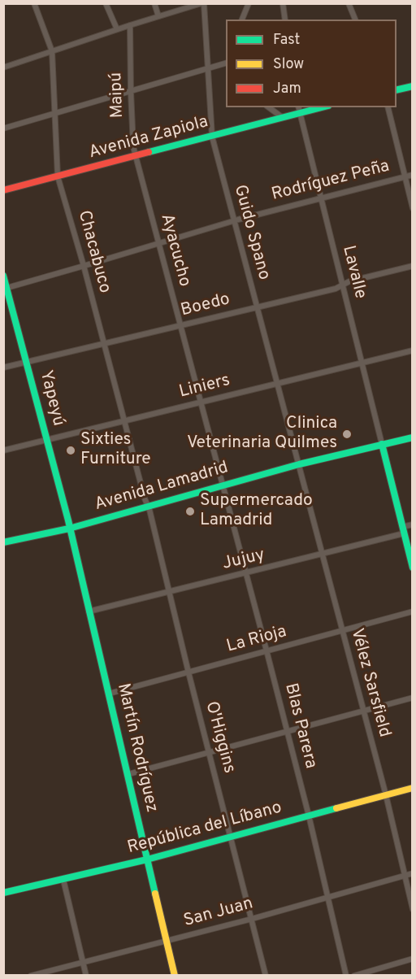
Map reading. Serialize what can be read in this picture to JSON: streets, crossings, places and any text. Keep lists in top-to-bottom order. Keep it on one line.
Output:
{"streets":{"street":["Maipú","Avenida Zapiola","Rodríguez Peña","Guido Spano","Ayacucho","Chacabuco","Lavalle","Boedo","Liniers","Yapeyú","Avenida Lamadrid","Jujuy","La Rioja","Vélez Sarsfield","Blas Parera","O'Higgins","Martín Rodríguez","República del Líbano","San Juan"]},"crossings":[["Maipú","Avenida Zapiola"],["Maipú","Ayacucho"],["Avenida Zapiola","Guido Spano"],["Avenida Zapiola","Ayacucho"],["Avenida Zapiola","Chacabuco"],["Avenida Zapiola","Lavalle"],["Rodríguez Peña","Guido Spano"],["Rodríguez Peña","Ayacucho"],["Rodríguez Peña","Chacabuco"],["Rodríguez Peña","Lavalle"],["Rodríguez Peña","Yapeyú"],["Guido Spano","Boedo"],["Guido Spano","Liniers"],["Guido Spano","Avenida Lamadrid"],["Guido Spano","Vélez Sarsfield"],["Ayacucho","Boedo"],["Ayacucho","Liniers"],["Ayacucho","Avenida Lamadrid"],["Ayacucho","Blas Parera"],["Chacabuco","Boedo"],["Chacabuco","Liniers"],["Chacabuco","Avenida Lamadrid"],["Chacabuco","O'Higgins"],["Lavalle","Boedo"],["Lavalle","Liniers"],["Lavalle","Avenida Lamadrid"],["Boedo","Yapeyú"],["Liniers","Yapeyú"],["Yapeyú","Avenida Lamadrid"],["Yapeyú","Martín Rodríguez"],["Avenida Lamadrid","Vélez Sarsfield"],["Avenida Lamadrid","Blas Parera"],["Avenida Lamadrid","O'Higgins"],["Avenida Lamadrid","Martín Rodríguez"],["Jujuy","Vélez Sarsfield"],["Jujuy","Blas Parera"],["Jujuy","O'Higgins"],["Jujuy","Martín Rodríguez"],["La Rioja","Vélez Sarsfield"],["La Rioja","Blas Parera"],["La Rioja","O'Higgins"],["La Rioja","Martín Rodríguez"],["Vélez Sarsfield","República del Líbano"],["Vélez Sarsfield","San Juan"],["Blas Parera","República del Líbano"],["Blas Parera","San Juan"],["O'Higgins","República del Líbano"],["O'Higgins","San Juan"],["Martín Rodríguez","República del Líbano"],["Martín Rodríguez","San Juan"]],"places":["Clinica Veterinaria Quilmes","Sixties Furniture","Supermercado Lamadrid"],"legend":["Fast","Slow","Jam"]}
